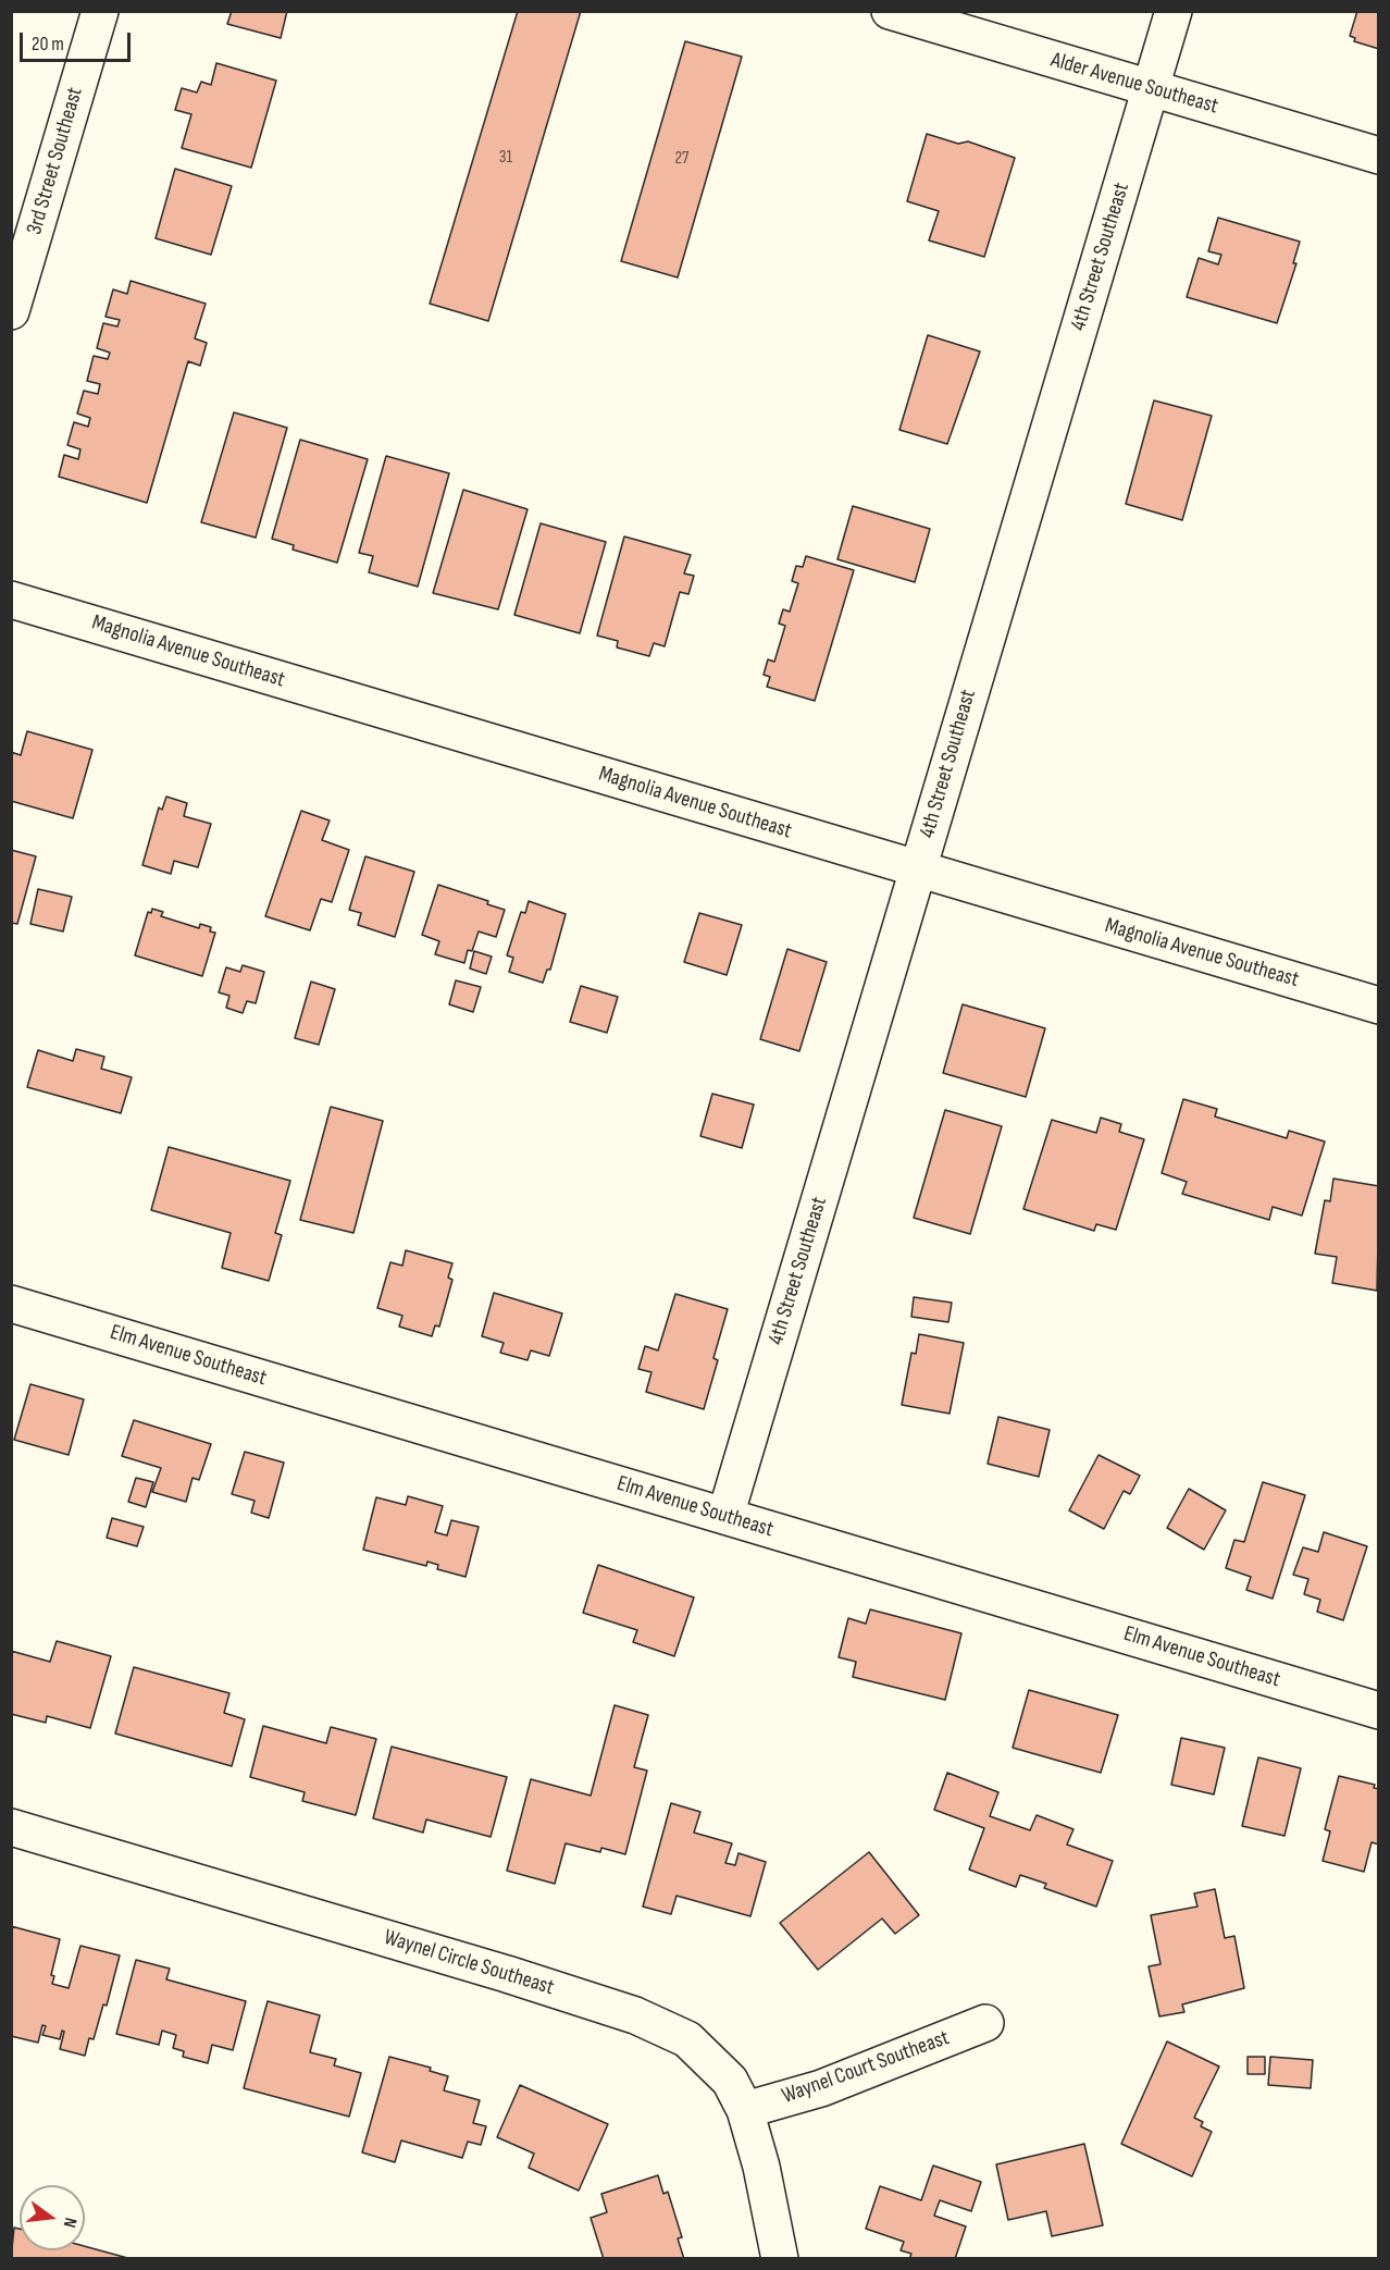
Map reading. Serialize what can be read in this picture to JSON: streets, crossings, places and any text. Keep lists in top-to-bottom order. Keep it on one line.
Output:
{"streets":{"street":["Alder Avenue Southeast","3rd Street Southeast","4th Street Southeast","Magnolia Avenue Southeast","Elm Avenue Southeast","Waynel Circle Southeast","Waynel Court Southeast"]},"crossings":[["Alder Avenue Southeast","4th Street Southeast"],["4th Street Southeast","Magnolia Avenue Southeast"],["4th Street Southeast","Elm Avenue Southeast"],["Waynel Circle Southeast","Waynel Court Southeast"]],"house_numbers":["31","27"],"scale_bar":"20 m","north":"right"}
